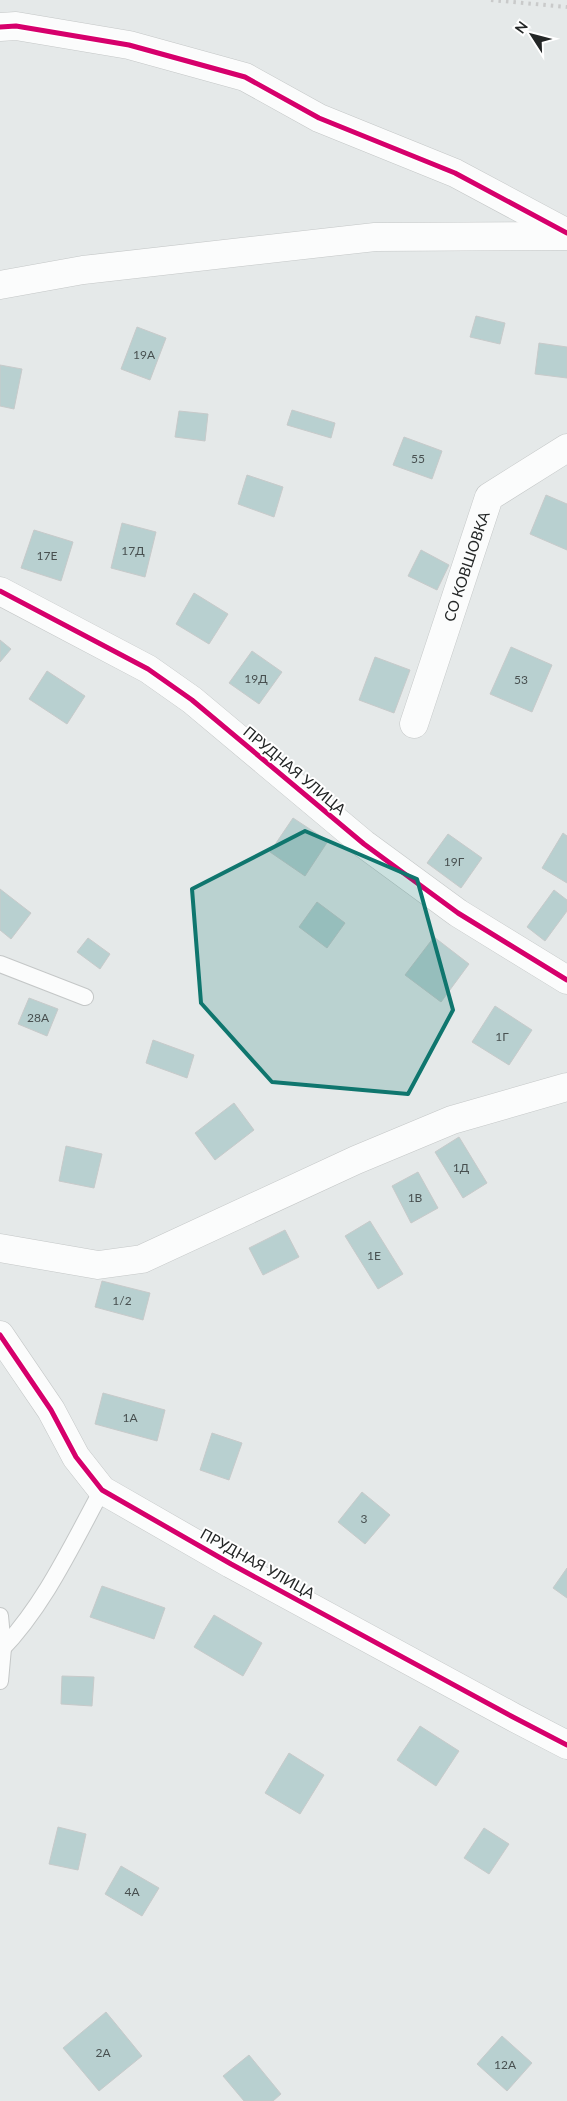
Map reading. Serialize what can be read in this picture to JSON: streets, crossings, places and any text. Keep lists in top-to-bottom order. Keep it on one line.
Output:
{"streets":{"street":["СО КОВШОВКА","ПРУДНАЯ УЛИЦА"]},"house_numbers":["19А","55","17Д","17Е","19Д","53","19Г","28А","1Г","1Д","1В","1Е","1/2","1А","3","4А","2А","12А"],"north":"top left"}
